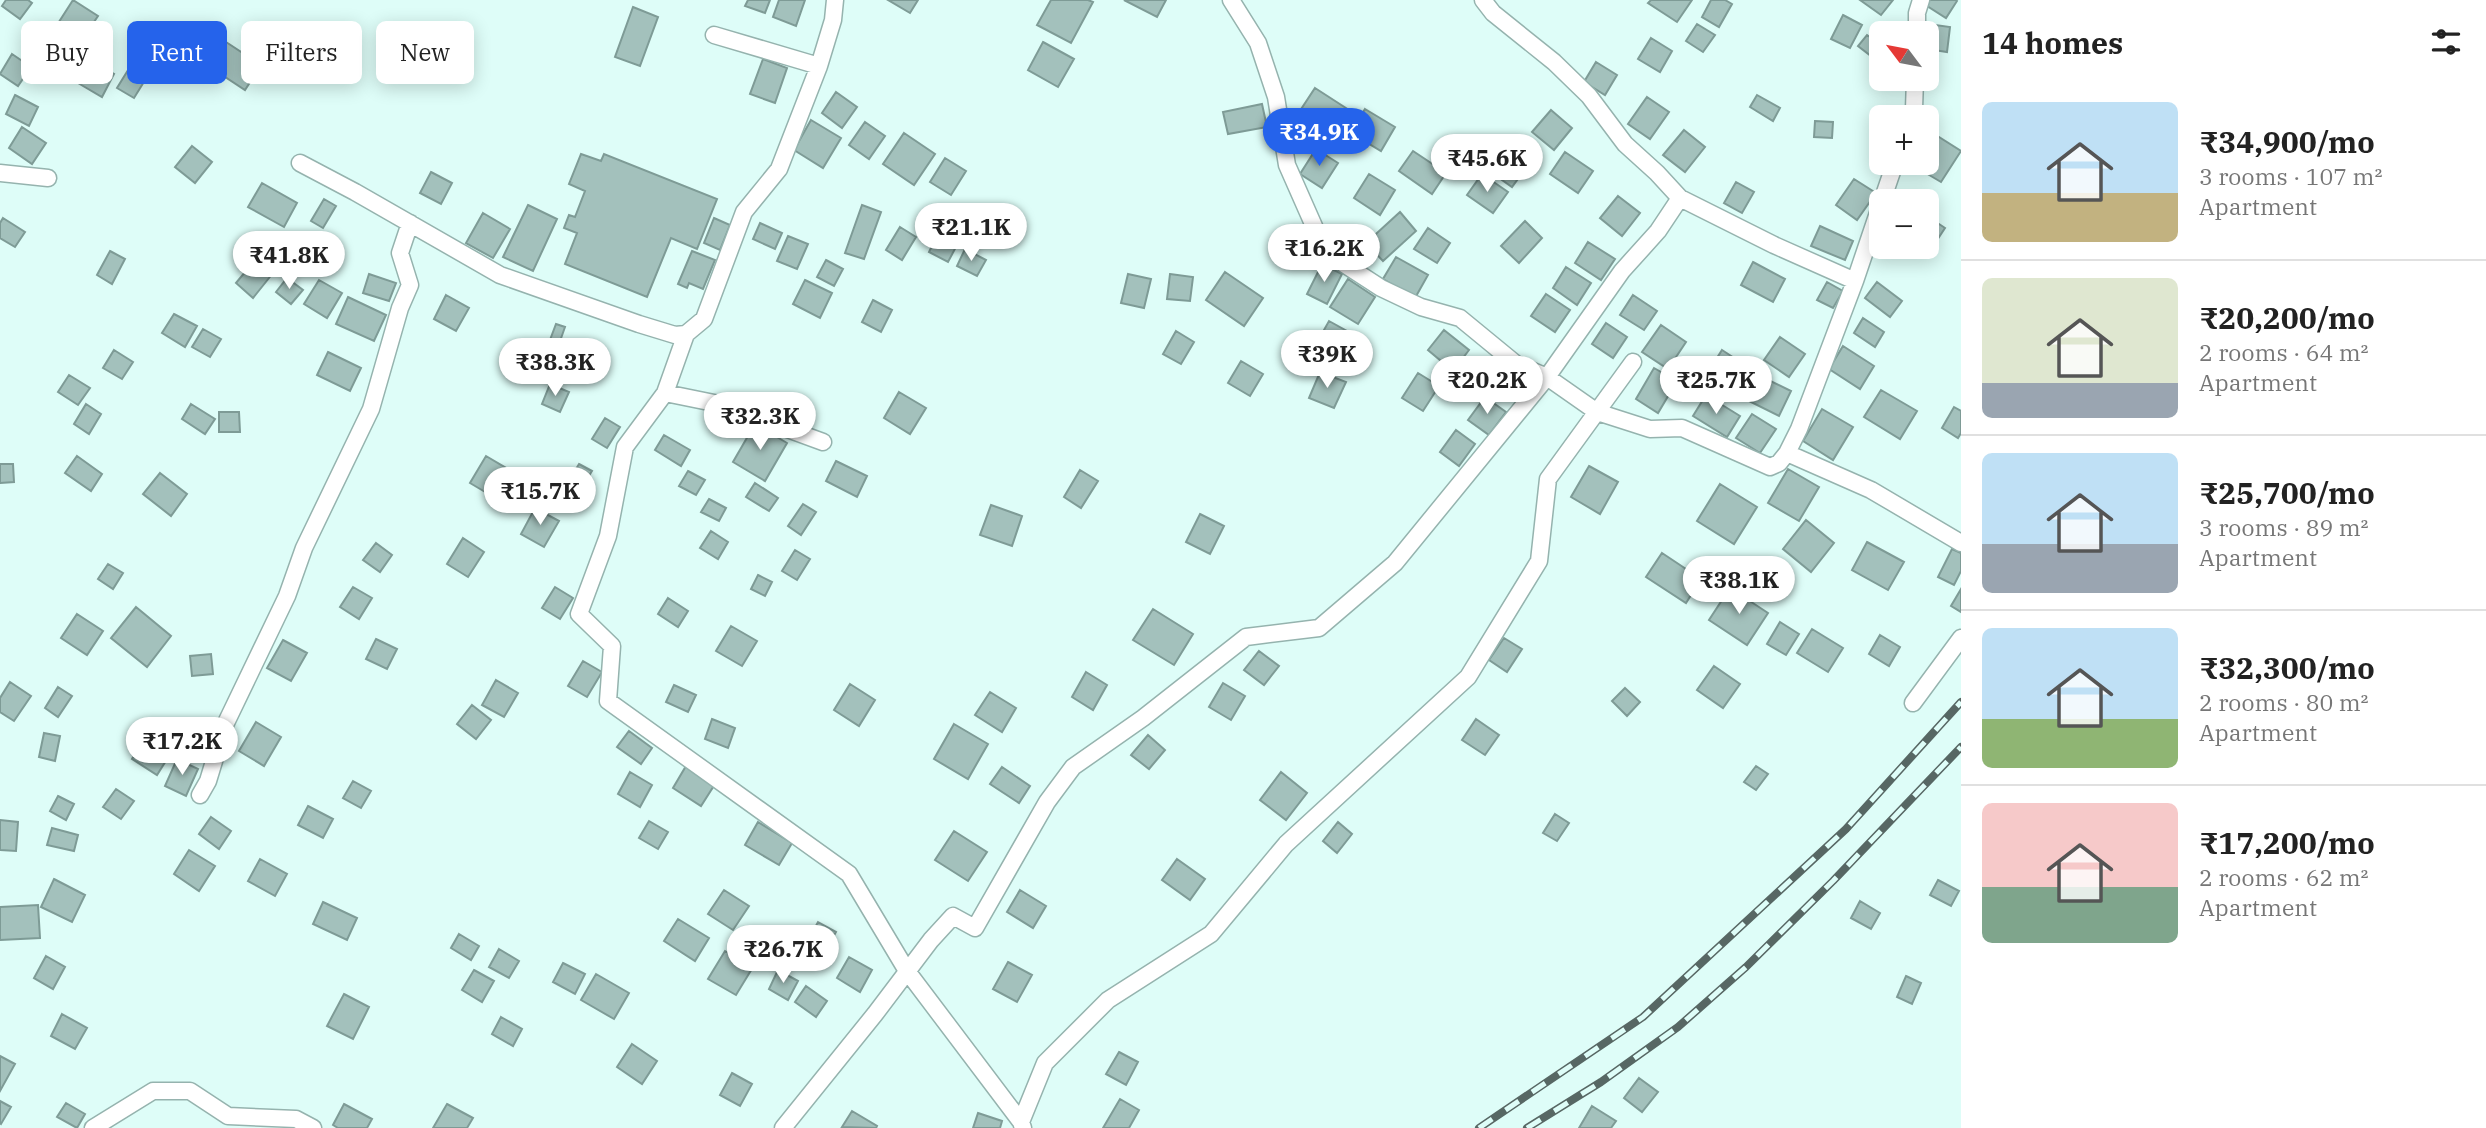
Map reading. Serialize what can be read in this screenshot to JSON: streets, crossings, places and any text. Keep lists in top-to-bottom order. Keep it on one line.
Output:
{"north":"top left","page":{"heading":"14 homes","map_buttons":["+","−"],"chip":["Buy","Rent","Filters","New"],"list":[{"name":"₹34,900/mo","note":"3 rooms · 107 m² · Apartment"},{"name":"₹20,200/mo","note":"2 rooms · 64 m² · Apartment"},{"name":"₹25,700/mo","note":"3 rooms · 89 m² · Apartment"},{"name":"₹32,300/mo","note":"2 rooms · 80 m² · Apartment"},{"name":"₹17,200/mo","note":"2 rooms · 62 m² · Apartment"}],"price":["₹34.9K","₹45.6K","₹21.1K","₹16.2K","₹41.8K","₹39K","₹38.3K","₹20.2K","₹25.7K","₹32.3K","₹15.7K","₹38.1K","₹17.2K","₹26.7K"]}}
